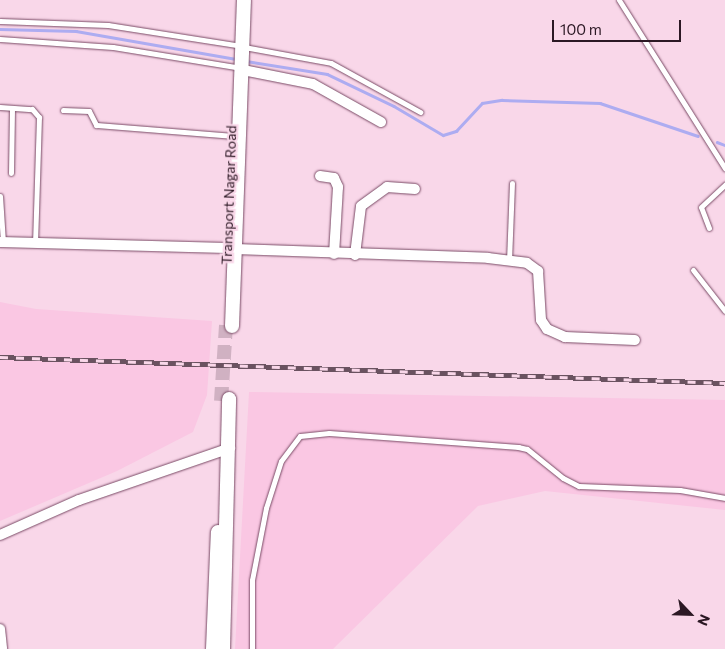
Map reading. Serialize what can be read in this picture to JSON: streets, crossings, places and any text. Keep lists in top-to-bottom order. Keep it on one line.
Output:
{"streets":{"main road":["Transport Nagar Road"]},"scale_bar":"100 m","north":"bottom right"}
